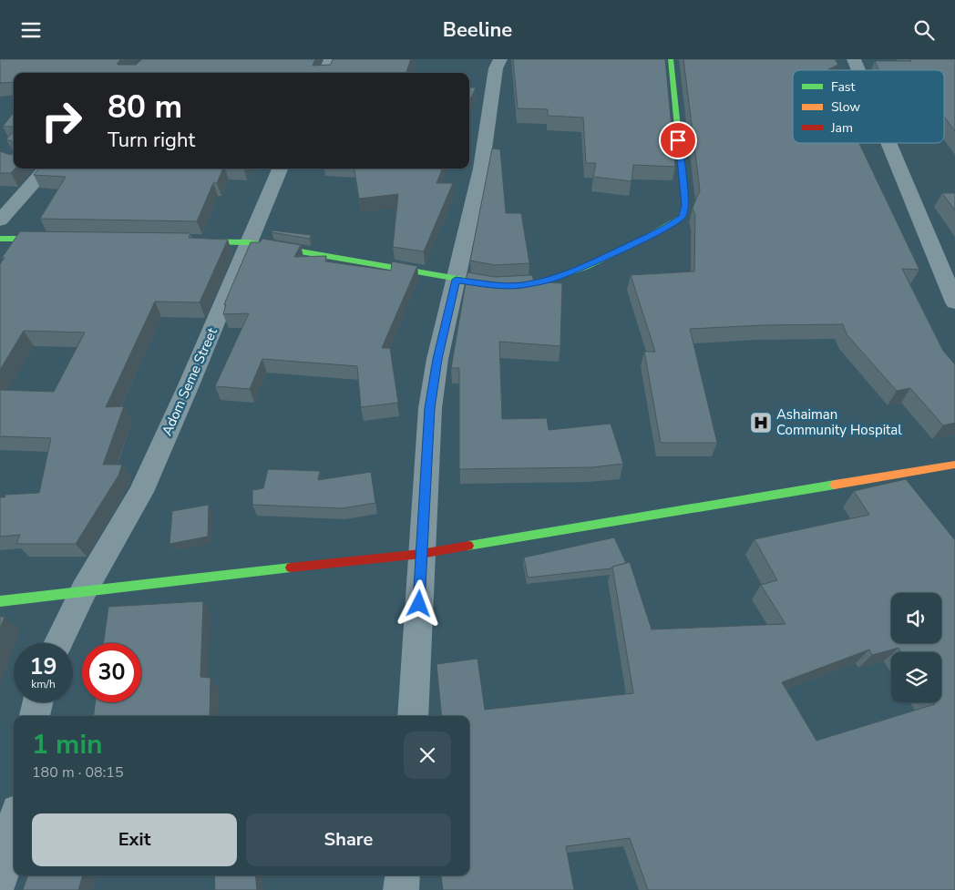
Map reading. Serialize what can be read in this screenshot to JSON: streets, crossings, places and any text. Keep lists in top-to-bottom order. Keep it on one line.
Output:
{"streets":{"street":["Adom Seme Street"]},"places":{"hospital":["Ashaiman Community Hospital"]},"legend":["Fast","Slow","Jam"],"page":{"header":"Beeline","turn":["80 m","Turn right"],"speed":"19 km/h","limit":"30","heading":["1 min","180 m · 08:15"],"buttons":["Exit","Share"]}}
